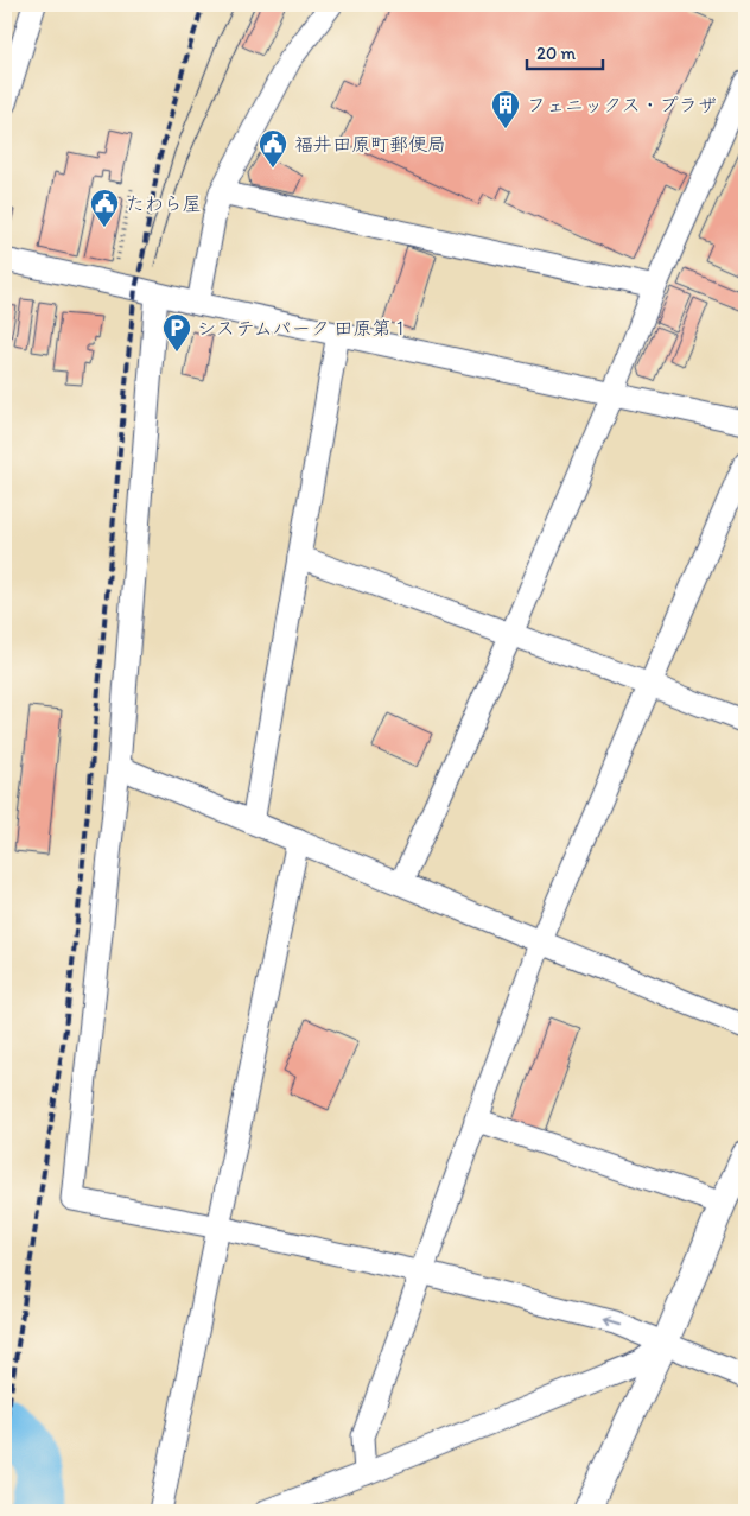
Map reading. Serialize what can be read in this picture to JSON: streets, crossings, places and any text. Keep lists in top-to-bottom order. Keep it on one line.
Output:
{"places":{"building":["フェニックス・プラザ"],"public building":["福井田原町郵便局","たわら屋"],"parking":["システムパーク 田原第１"]},"scale_bar":"20 m"}
